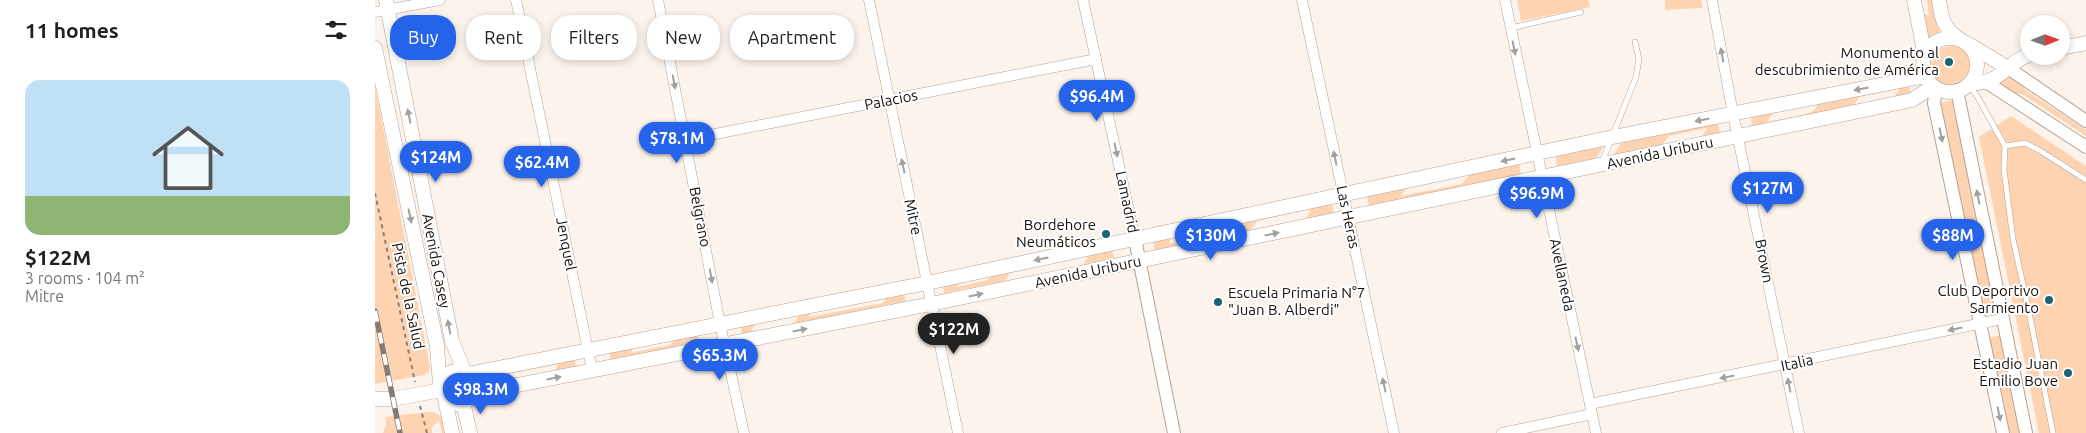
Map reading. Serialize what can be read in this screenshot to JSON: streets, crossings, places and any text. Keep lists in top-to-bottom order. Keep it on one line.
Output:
{"streets":{"main road":["Avenida Uriburu","Avenida Casey"],"street":["Palacios","Lamadrid","Belgrano","Mitre","Las Heras","Jenquel","Brown","Avellaneda","Italia"],"path":["Pista de la Salud"]},"crossings":[["Palacios","Lamadrid"],["Palacios","Belgrano"],["Palacios","Mitre"],["Avenida Uriburu","Lamadrid"],["Avenida Uriburu","Belgrano"],["Avenida Uriburu","Mitre"],["Avenida Uriburu","Las Heras"],["Avenida Uriburu","Jenquel"],["Avenida Uriburu","Avenida Casey"],["Avenida Uriburu","Brown"],["Avenida Uriburu","Avellaneda"],["Brown","Italia"],["Avellaneda","Italia"]],"one_way":["Lamadrid","Belgrano","Mitre","Las Heras","Brown","Avellaneda","Italia"],"places":["Monumento al descubrimiento de América","Bordehore Neumáticos","Club Deportivo Sarmiento","Escuela Primaria N°7 \"Juan B. Alberdi\"","Estadio Juan Emilio Bove"],"north":"right","page":{"heading":"11 homes","chip":["Buy","Rent","Filters","New","Apartment"],"list":[{"name":"$122M","note":"3 rooms · 104 m² · Mitre"}],"price":["$96.4M","$78.1M","$124M","$62.4M","$127M","$96.9M","$130M","$88M","$122M","$65.3M","$98.3M"]}}
